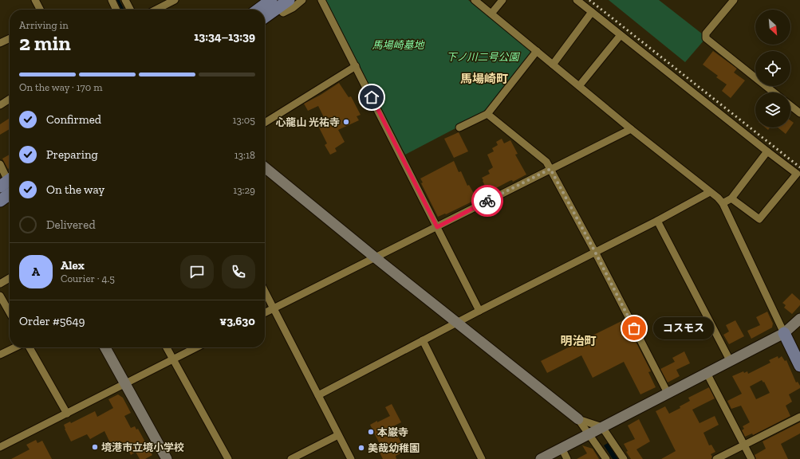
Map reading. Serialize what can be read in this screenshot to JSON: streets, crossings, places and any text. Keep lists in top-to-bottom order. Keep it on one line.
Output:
{"districts":["馬場崎町","明治町"],"parks":["馬場崎墓地","下ノ川二号公園"],"places":["心龍山 光祐寺","コスモス","本巌寺","境港市立境小学校","美哉幼稚園"],"north":"bottom right","page":{"heading":["2 min","Arriving in","13:34–13:39"],"panel":["Alex","Courier · 4.5","Order #5649","¥3,630"],"bar":"On the way · 170 m","list":[["Confirmed","13:05"],["Preparing","13:18"],["On the way","13:29"],"Delivered"],"round":"A","bubble":"コスモス"}}
